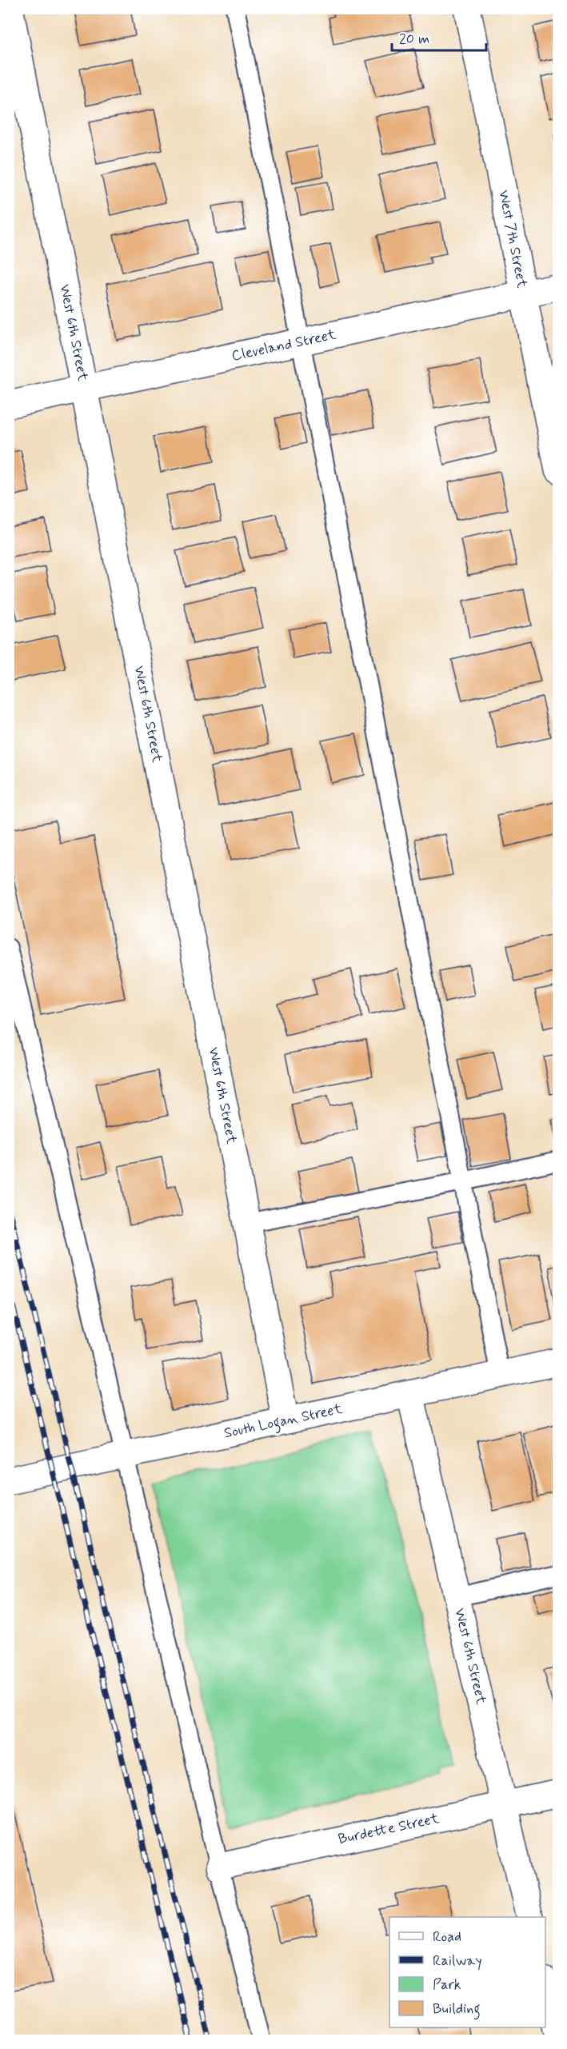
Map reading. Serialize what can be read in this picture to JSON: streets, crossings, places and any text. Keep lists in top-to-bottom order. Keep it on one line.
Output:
{"streets":{"street":["West 7th Street","West 6th Street","Cleveland Street","South Logan Street","Burdette Street"]},"crossings":[["West 7th Street","Cleveland Street"],["West 6th Street","Cleveland Street"],["West 6th Street","South Logan Street"],["West 6th Street","Burdette Street"]],"legend":["Road","Railway","Park","Building"],"scale_bar":"20 m"}
